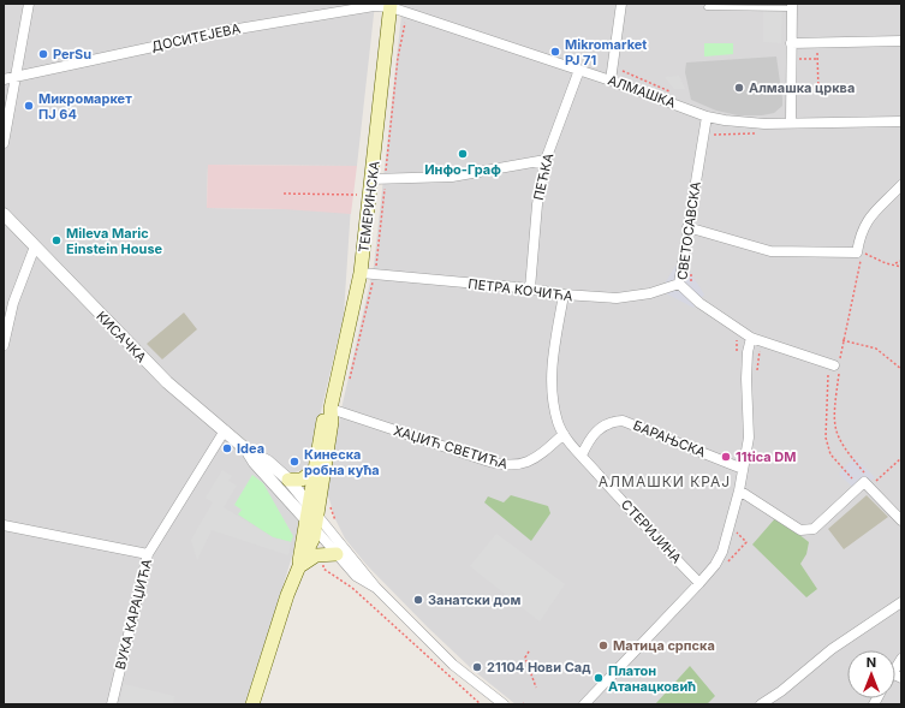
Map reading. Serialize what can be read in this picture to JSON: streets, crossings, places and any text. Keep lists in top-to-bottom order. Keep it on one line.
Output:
{"streets":{"main road":["ТЕМЕРИНСКА"],"street":["ДОСИТЕЈЕВА","АЛМАШКА","ПЕЋКА","СВЕТОСАВСКА","ПЕТРА КОЧИЋА","КИСАЧКА","БАРАЊСКА","ХАЏИЋ СВЕТИЋА","СТЕРИЈИНА","ВУКА КАРАЏИЋА"]},"crossings":[["ДОСИТЕЈЕВА","АЛМАШКА"],["ДОСИТЕЈЕВА","ТЕМЕРИНСКА"],["АЛМАШКА","ПЕЋКА"],["АЛМАШКА","ТЕМЕРИНСКА"],["АЛМАШКА","СВЕТОСАВСКА"],["ПЕЋКА","ПЕТРА КОЧИЋА"],["ТЕМЕРИНСКА","ПЕТРА КОЧИЋА"],["ТЕМЕРИНСКА","КИСАЧКА"],["ТЕМЕРИНСКА","ХАЏИЋ СВЕТИЋА"],["СВЕТОСАВСКА","ПЕТРА КОЧИЋА"],["ПЕТРА КОЧИЋА","СТЕРИЈИНА"],["КИСАЧКА","ВУКА КАРАЏИЋА"],["БАРАЊСКА","СТЕРИЈИНА"],["ХАЏИЋ СВЕТИЋА","СТЕРИЈИНА"]],"districts":["АЛМАШКИ КРАЈ"],"places":["Mikromarket PJ 71","PerSu","Алмашка црква","Микромаркет ПЈ 64","Инфо-Граф","Mileva Maric Einstein House","Idea","11tica DM","Кинеска робна кућа","Занатски дом","Матица српска","21104 Нови Сад","Платон Атанацковић"],"north":"top"}
